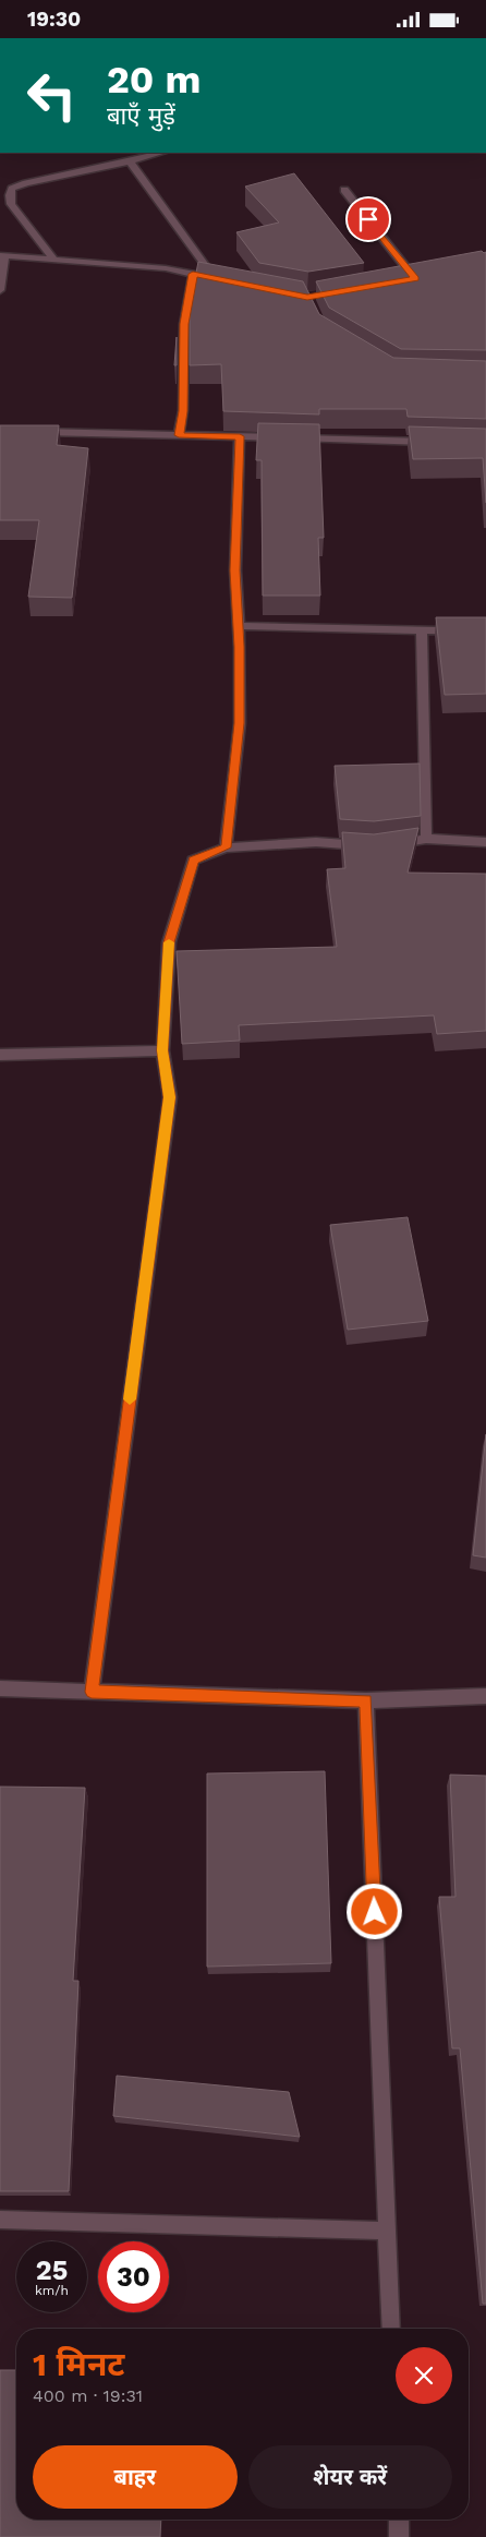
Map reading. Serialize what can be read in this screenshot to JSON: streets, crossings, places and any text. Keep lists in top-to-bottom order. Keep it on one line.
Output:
{"page":{"status":"19:30","turn":["20 m","बाएँ मुड़ें"],"speed":"25 km/h","limit":"30","heading":["1 मिनट","400 m · 19:31"],"buttons":["बाहर","शेयर करें"]}}
